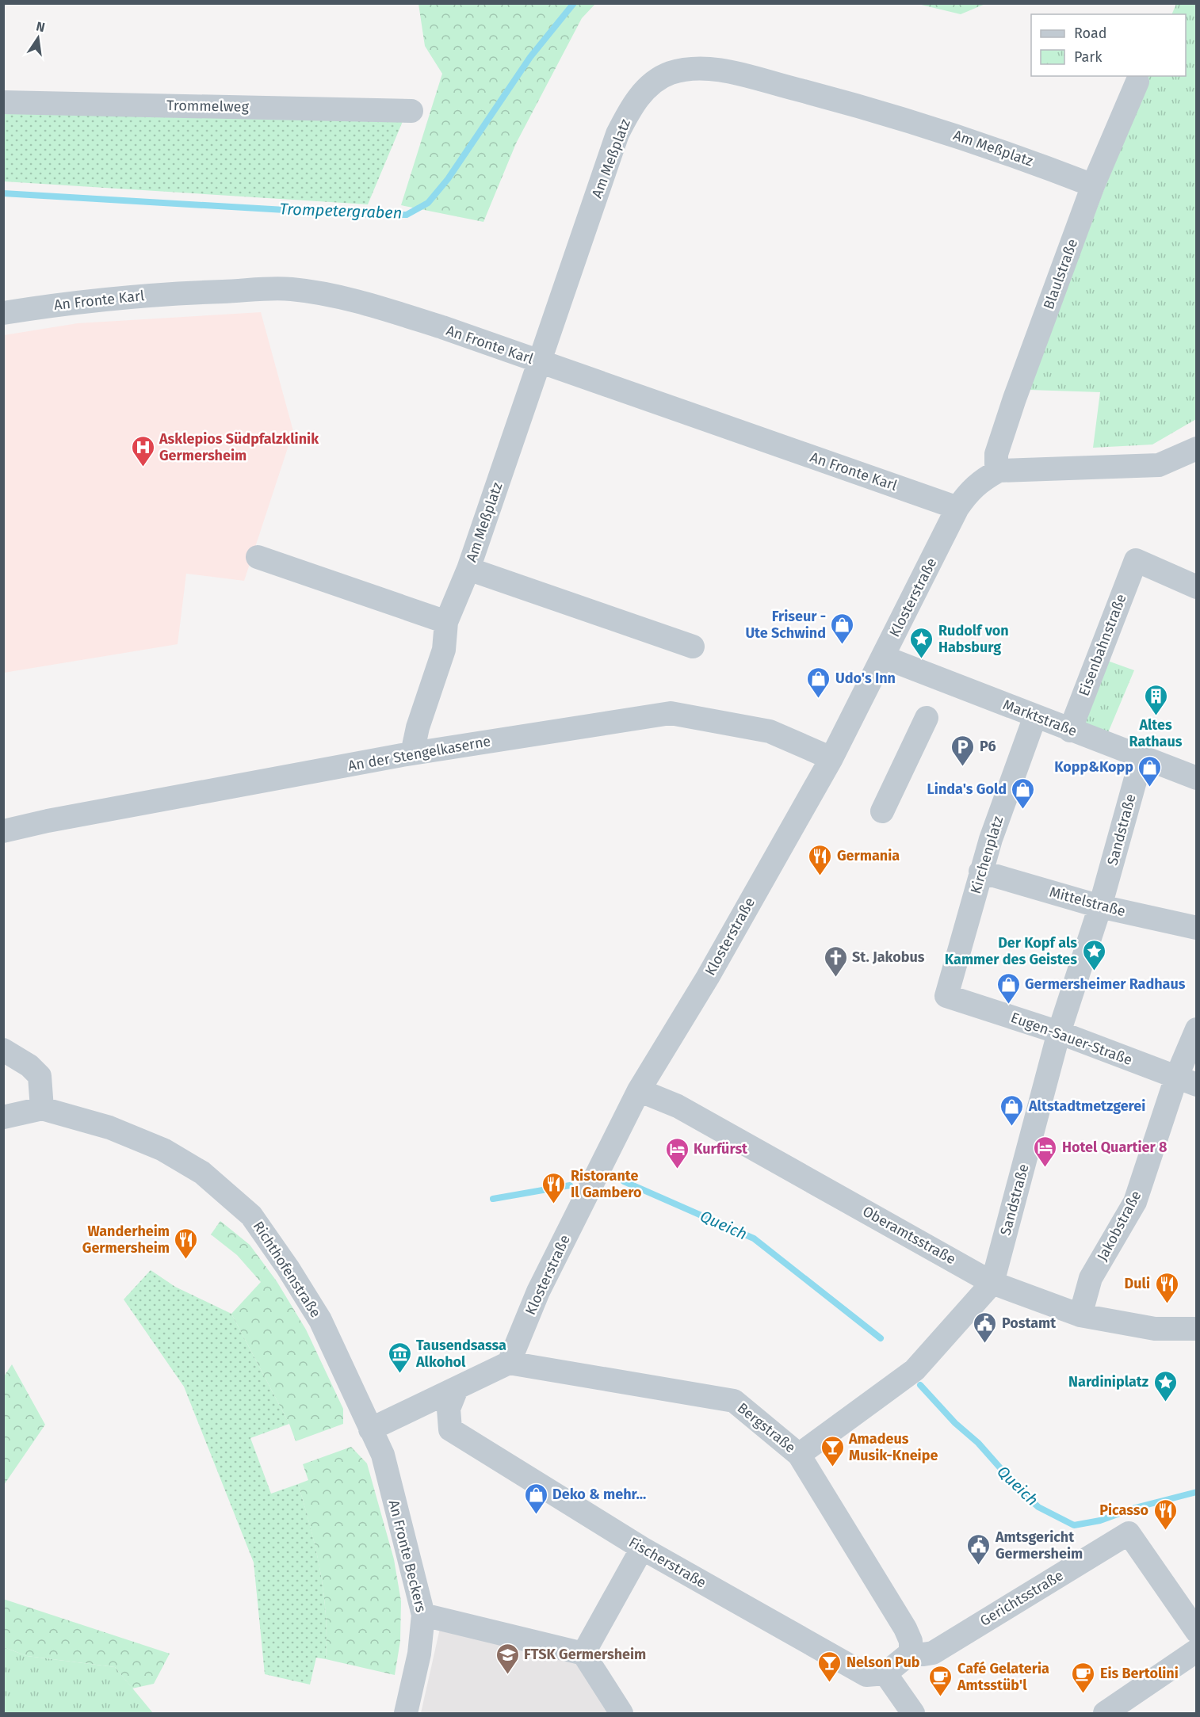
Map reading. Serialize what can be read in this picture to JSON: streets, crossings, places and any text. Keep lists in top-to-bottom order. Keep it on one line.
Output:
{"streets":{"street":["Trommelweg","Am Meßplatz","Blaulstraße","An Fronte Karl","Klosterstraße","Eisenbahnstraße","Marktstraße","An der Stengelkaserne","Sandstraße","Kirchenplatz","Mittelstraße","Eugen-Sauer-Straße","Jakobstraße","Oberamtsstraße","Richthofenstraße","Bergstraße","An Fronte Beckers","Fischerstraße","Gerichtsstraße"]},"crossings":[["Am Meßplatz","Blaulstraße"],["Am Meßplatz","An Fronte Karl"],["Am Meßplatz","An der Stengelkaserne"],["Blaulstraße","Klosterstraße"],["An Fronte Karl","Klosterstraße"],["Klosterstraße","Marktstraße"],["Klosterstraße","An der Stengelkaserne"],["Klosterstraße","Oberamtsstraße"],["Klosterstraße","Bergstraße"],["Eisenbahnstraße","Marktstraße"],["Marktstraße","Sandstraße"],["Marktstraße","Kirchenplatz"],["Sandstraße","Mittelstraße"],["Sandstraße","Eugen-Sauer-Straße"],["Sandstraße","Oberamtsstraße"],["Sandstraße","Bergstraße"],["Kirchenplatz","Mittelstraße"],["Kirchenplatz","Eugen-Sauer-Straße"],["Eugen-Sauer-Straße","Jakobstraße"],["Jakobstraße","Oberamtsstraße"],["Richthofenstraße","An Fronte Beckers"],["Bergstraße","Gerichtsstraße"]],"water":["Trompetergraben","Queich"],"places":{"hospital":["Asklepios Südpfalzklinik Germersheim"],"shop":["Friseur - Ute Schwind","Udo's Inn","Kopp&Kopp","Linda's Gold","Germersheimer Radhaus","Altstadtmetzgerei","Deko & mehr..."],"place":["Rudolf von Habsburg","Der Kopf als Kammer des Geistes","Nardiniplatz"],"building":["Altes Rathaus"],"parking":["P6"],"restaurant":["Germania","Ristorante Il Gambero","Wanderheim Germersheim","Duli","Picasso"],"church":["St. Jakobus"],"hotel":["Hotel Quartier 8","Kurfürst"],"public building":["Postamt","Amtsgericht Germersheim"],"museum":["Tausendsassa Alkohol"],"bar":["Amadeus Musik-Kneipe","Nelson Pub"],"school or university":["FTSK Germersheim"],"cafe":["Eis Bertolini","Café Gelateria Amtsstüb'l"]},"legend":["Road","Park"],"north":"top"}
